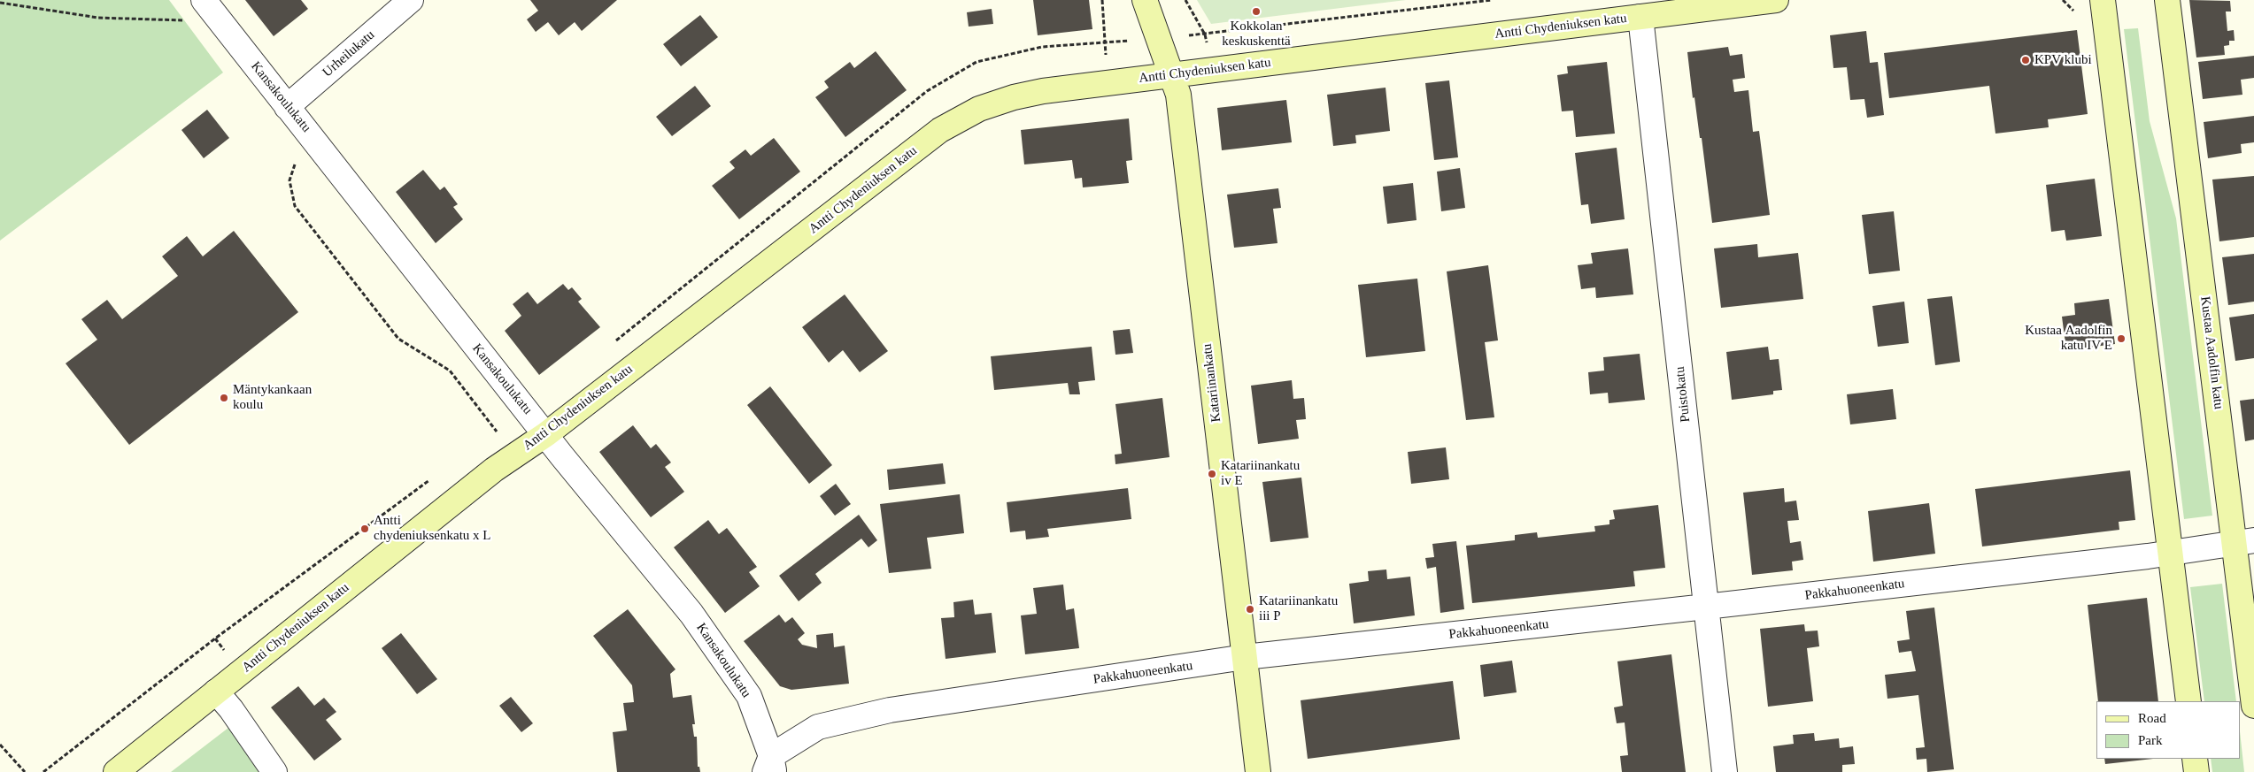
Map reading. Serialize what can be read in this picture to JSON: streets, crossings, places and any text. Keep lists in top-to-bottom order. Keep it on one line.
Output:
{"streets":{"main road":["Antti Chydeniuksen katu","Kustaa Aadolfin katu","Katariinankatu"],"street":["Urheilukatu","Kansakoulukatu","Puistokatu","Pakkahuoneenkatu"]},"crossings":[["Antti Chydeniuksen katu","Kansakoulukatu"],["Antti Chydeniuksen katu","Katariinankatu"],["Antti Chydeniuksen katu","Puistokatu"],["Urheilukatu","Kansakoulukatu"],["Kansakoulukatu","Pakkahuoneenkatu"],["Kustaa Aadolfin katu","Pakkahuoneenkatu"],["Katariinankatu","Pakkahuoneenkatu"],["Puistokatu","Pakkahuoneenkatu"]],"places":["Kokkolan keskuskenttä","KPV klubi","Kustaa Aadolfin katu IV E","Mäntykankaan koulu","Katariinankatu iv E","Antti chydeniuksenkatu x L","Katariinankatu iii P"],"legend":["Road","Park"]}
